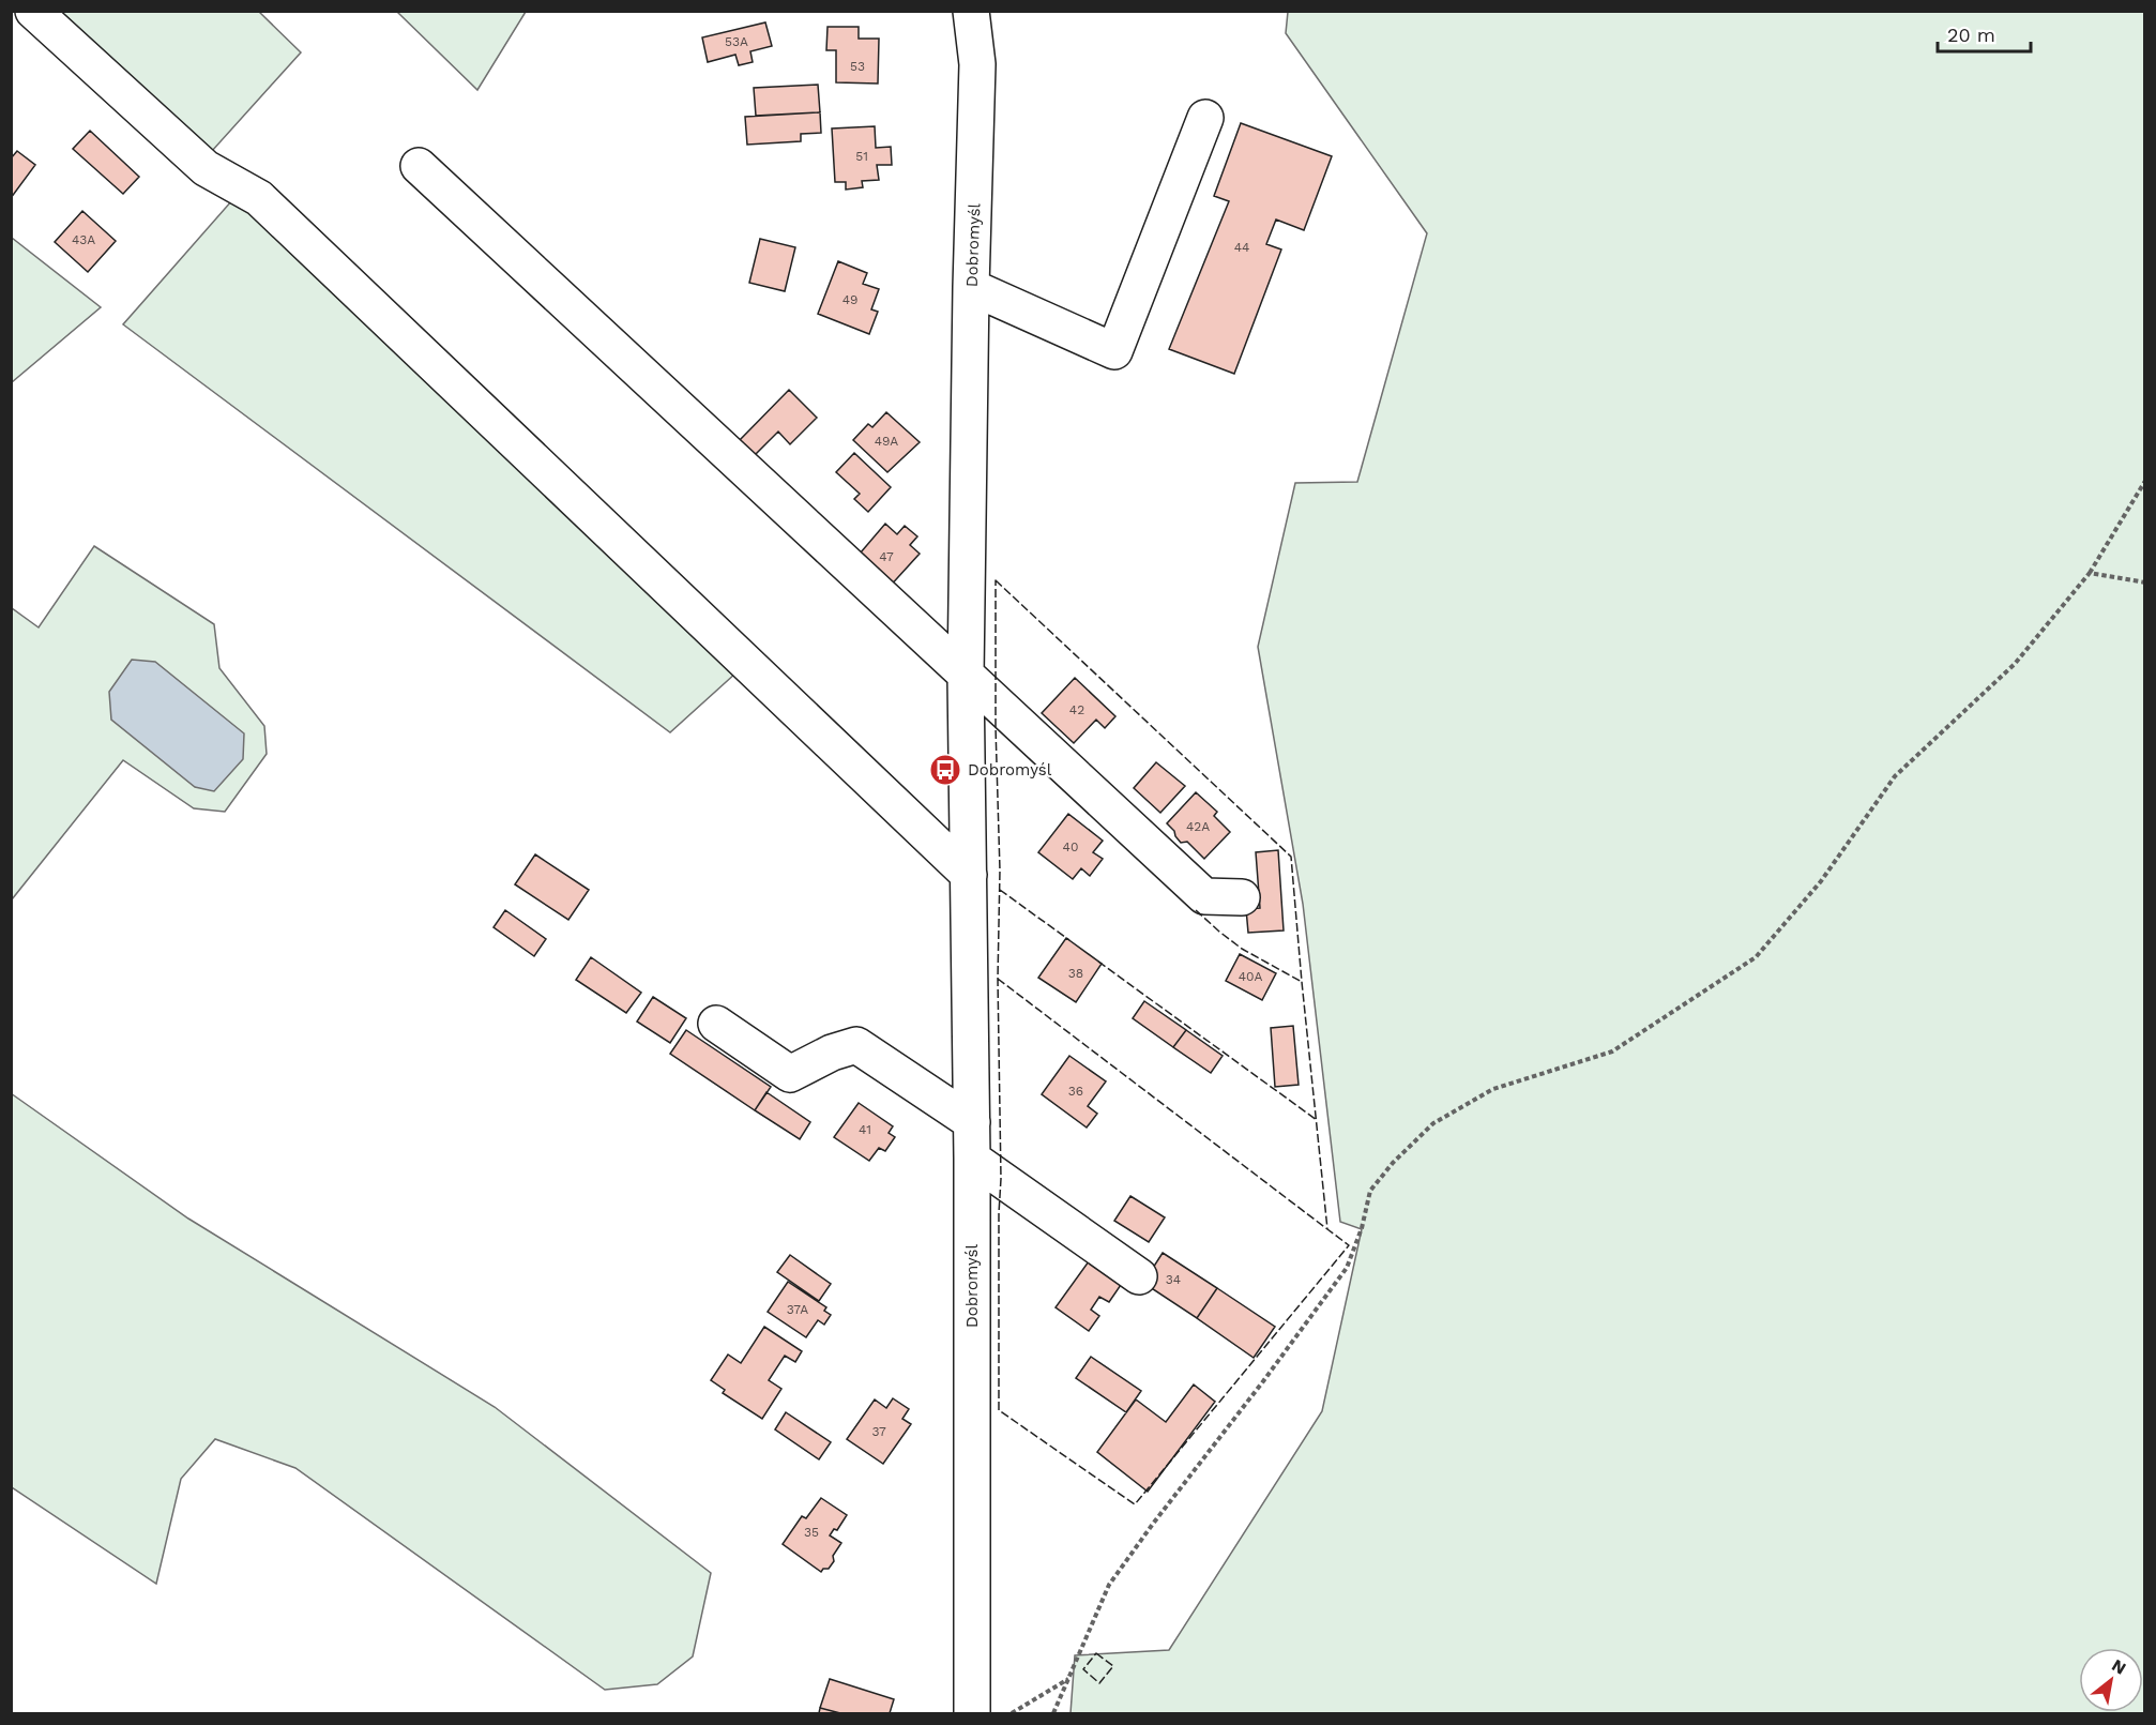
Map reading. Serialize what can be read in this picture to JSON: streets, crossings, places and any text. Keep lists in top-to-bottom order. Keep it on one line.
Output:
{"streets":{"street":["Dobromyśl"]},"places":{"bus stop":["Dobromyśl"]},"house_numbers":["53A","53","51","43A","44","49","49A","47","42","42A","40","38","40A","36","41","34","37A","37","35"],"scale_bar":"20 m","north":"top right"}
